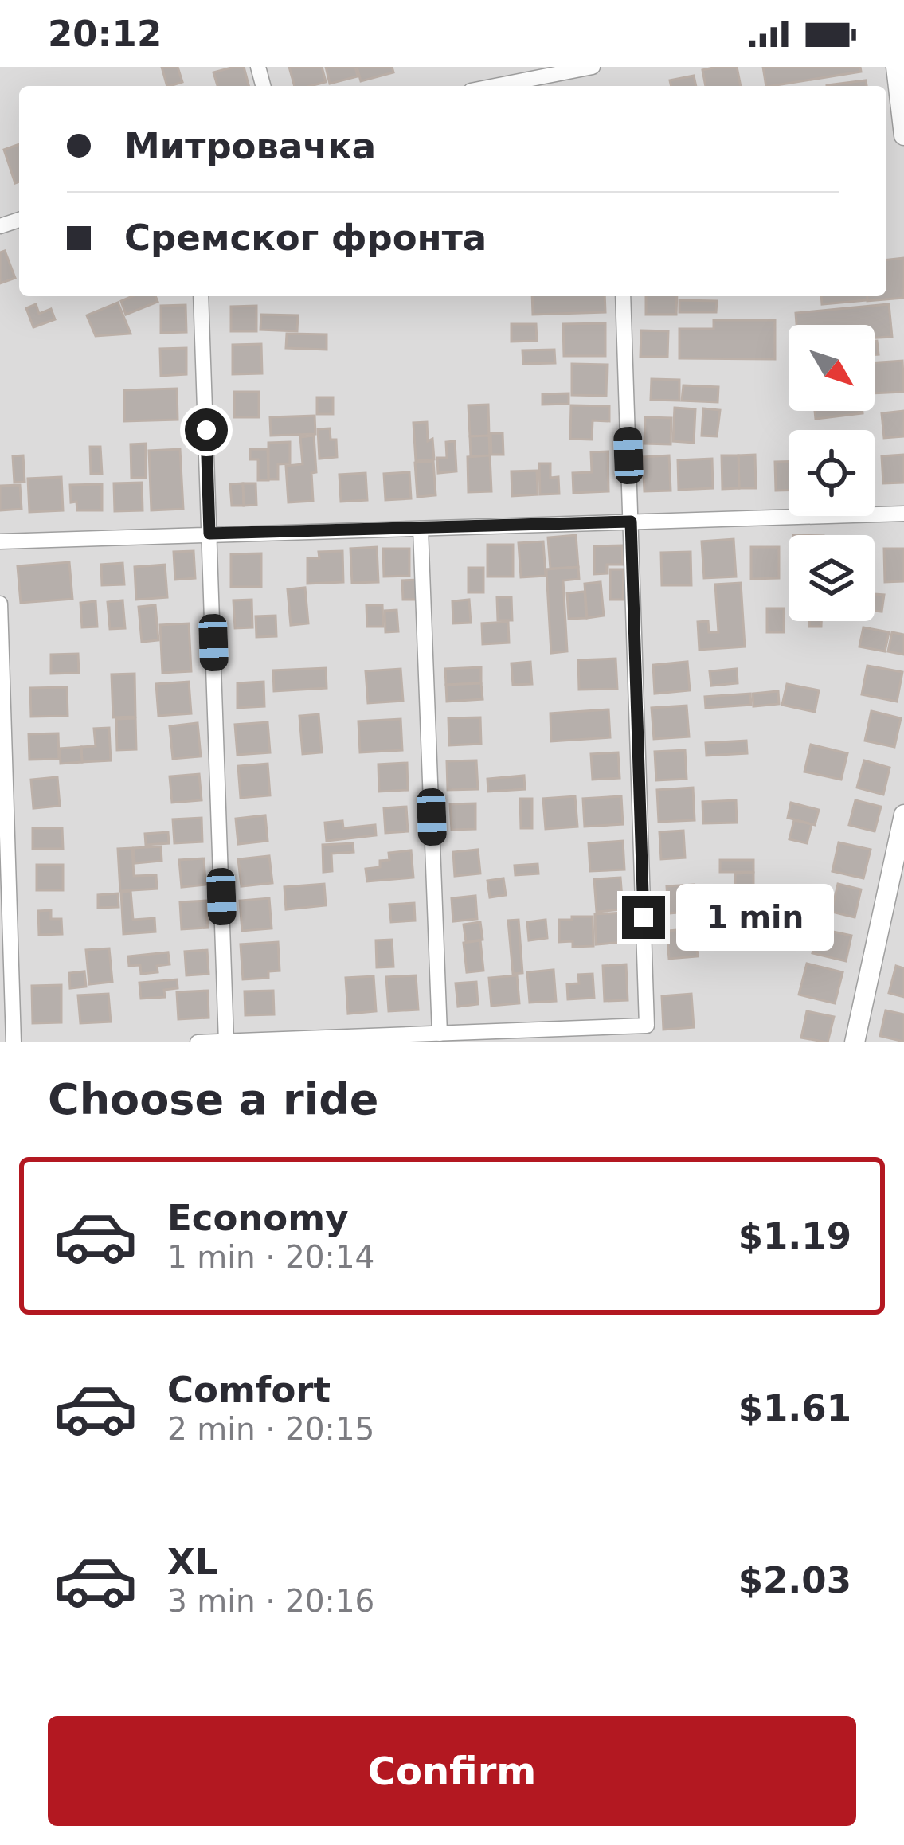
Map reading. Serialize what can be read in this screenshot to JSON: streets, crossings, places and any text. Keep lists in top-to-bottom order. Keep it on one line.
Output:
{"north":"bottom right","page":{"status":"20:12","banner":["Митровачка","Сремског фронта"],"bubble":"1 min","heading":"Choose a ride","list":[{"name":"Economy","note":"1 min · 20:14","value":"$1.19"},{"name":"Comfort","note":"2 min · 20:15","value":"$1.61"},{"name":"XL","note":"3 min · 20:16","value":"$2.03"}],"buttons":"Confirm"}}
